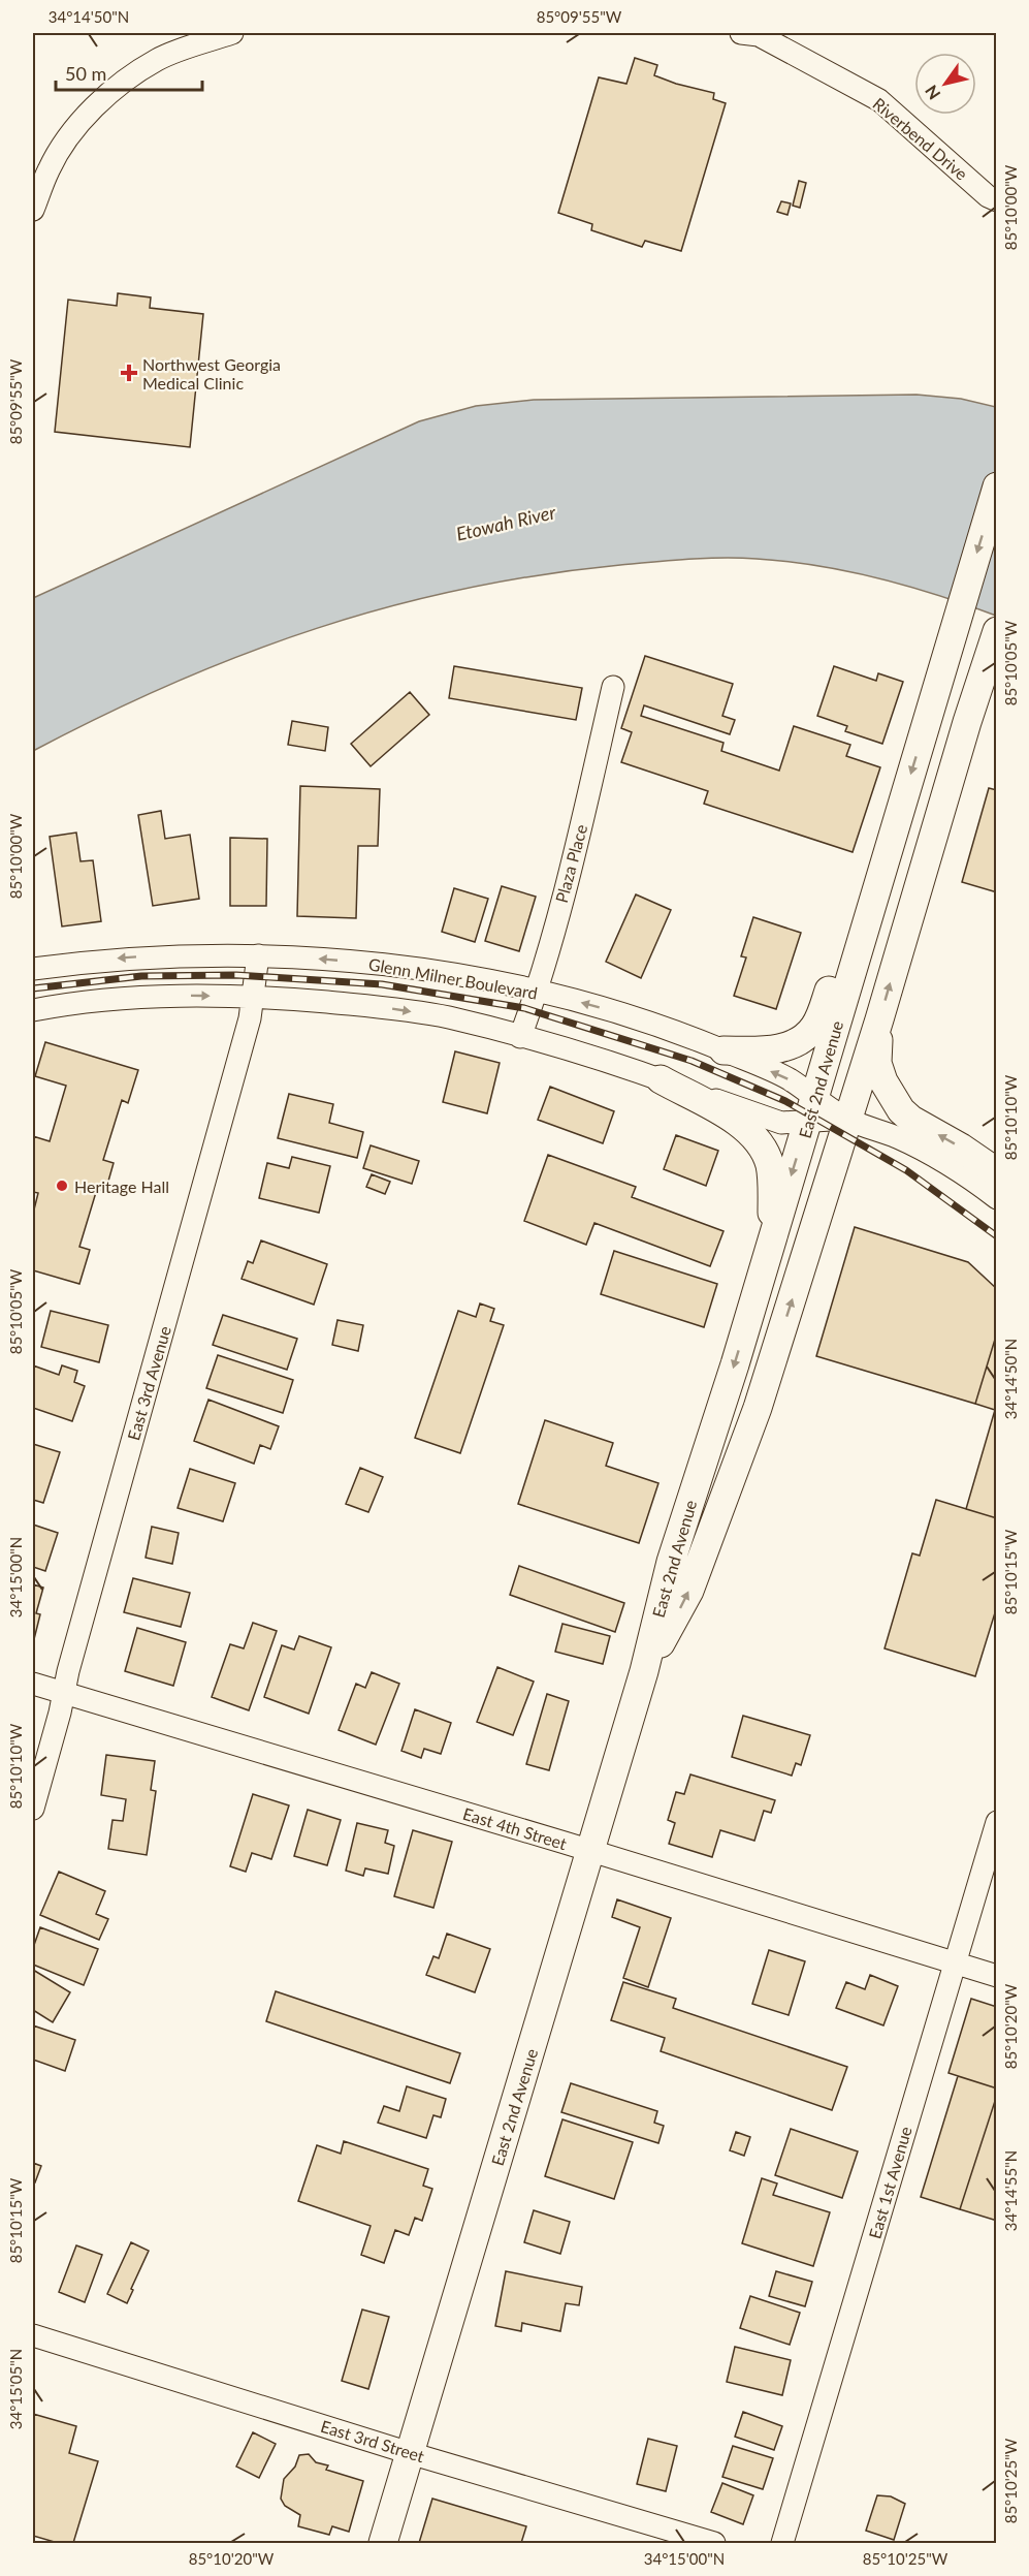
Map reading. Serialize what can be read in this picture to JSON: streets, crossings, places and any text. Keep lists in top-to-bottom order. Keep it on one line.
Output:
{"streets":{"main road":["East 2nd Avenue"],"street":["Riverbend Drive","Plaza Place","Glenn Milner Boulevard","East 3rd Avenue","East 4th Street","East 1st Avenue","East 3rd Street"]},"crossings":[["Plaza Place","Glenn Milner Boulevard"],["Glenn Milner Boulevard","East 2nd Avenue"],["Glenn Milner Boulevard","East 3rd Avenue"],["East 2nd Avenue","East 4th Street"],["East 2nd Avenue","East 3rd Street"],["East 3rd Avenue","East 4th Street"],["East 4th Street","East 1st Avenue"]],"water":["Etowah River"],"places":{"health":["Northwest Georgia Medical Clinic"],"other":["Heritage Hall"]},"scale_bar":"50 m","north":"bottom left","coordinates":["34°14'50\"N","85°09'55\"W","85°10'00\"W","85°10'05\"W","85°10'10\"W","85°10'15\"W","34°15'00\"N","85°10'20\"W","34°14'55\"N","34°15'05\"N","85°10'25\"W"]}
